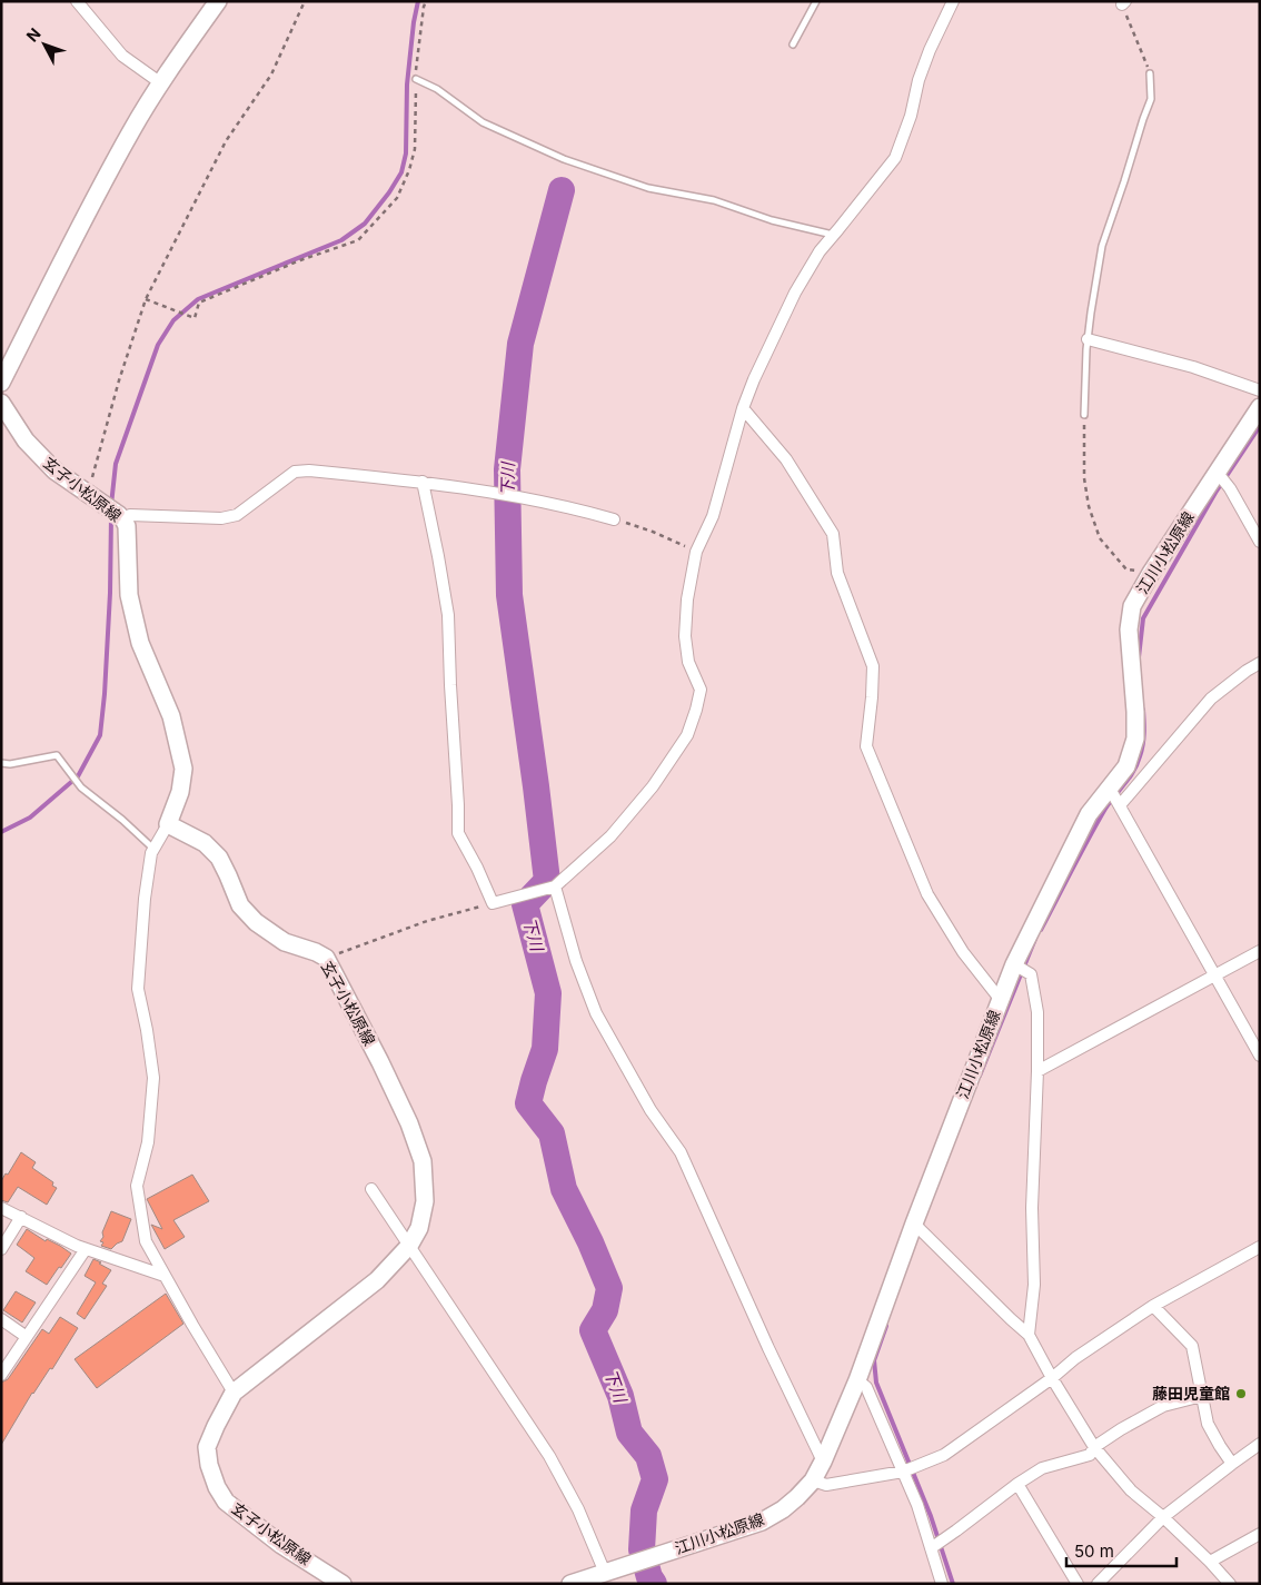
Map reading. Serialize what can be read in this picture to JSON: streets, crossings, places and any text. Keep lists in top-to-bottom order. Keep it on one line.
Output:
{"streets":{"main road":["玄子小松原線","江川小松原線"]},"water":["下川"],"places":["藤田児童館"],"scale_bar":"50 m","north":"top left"}
